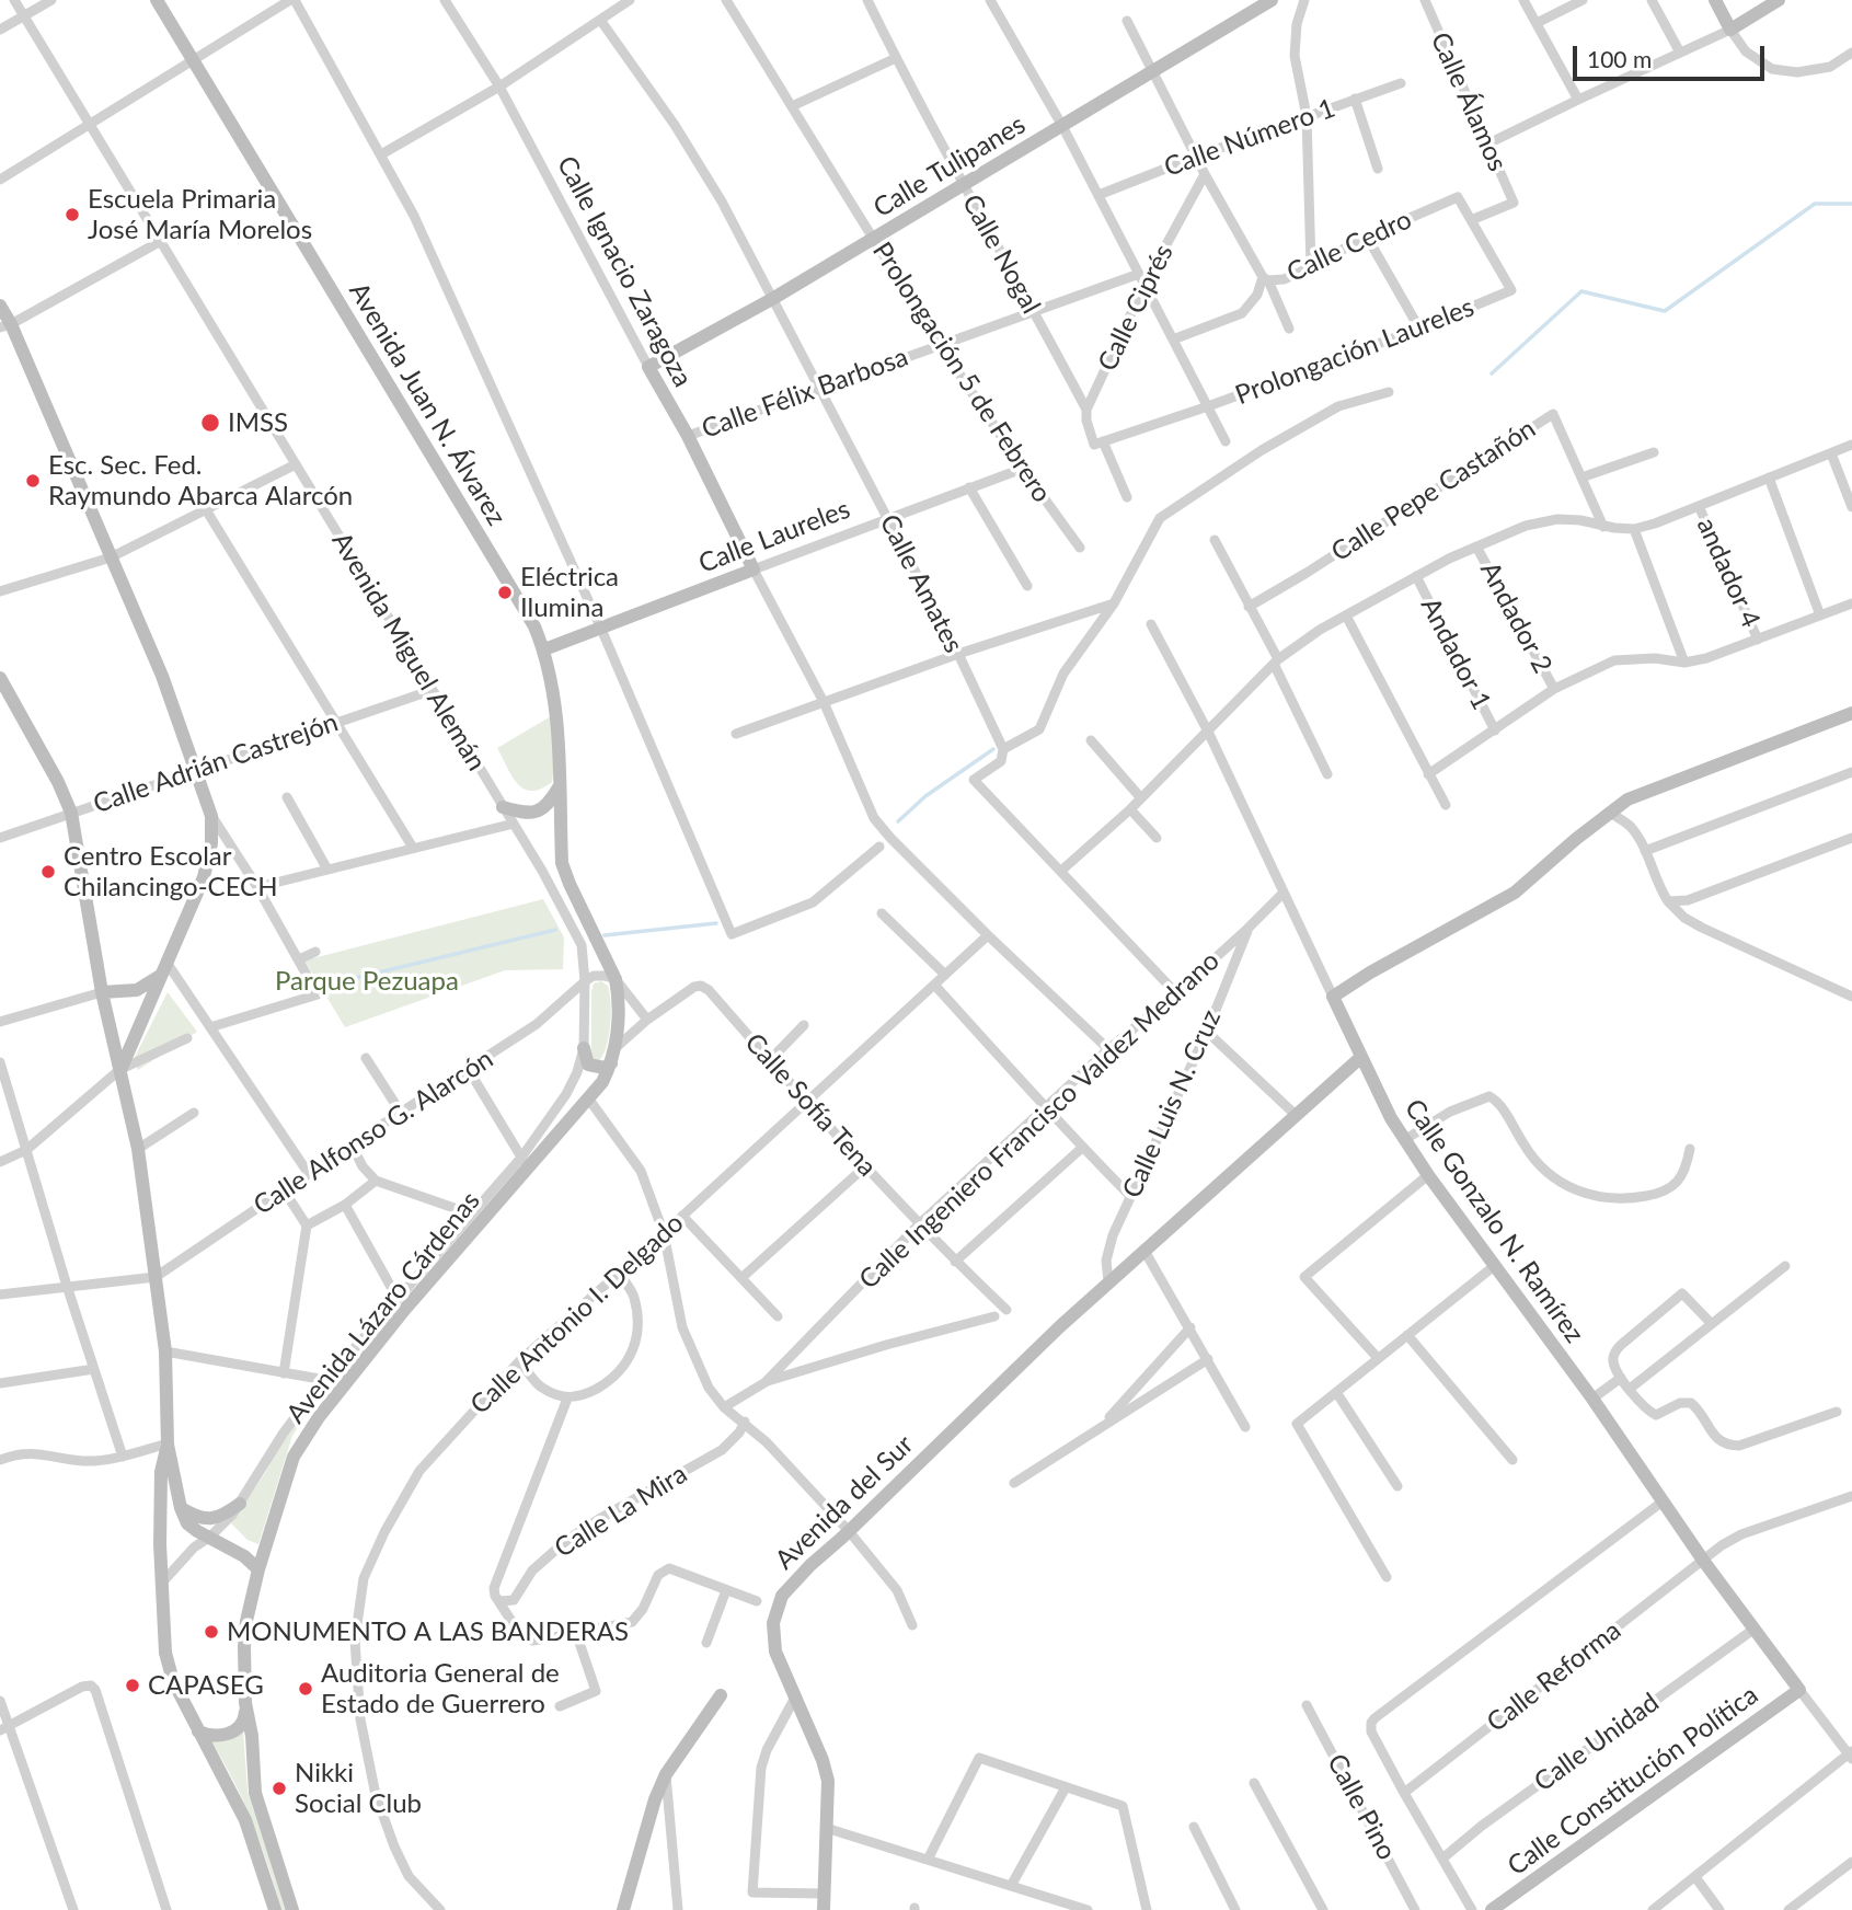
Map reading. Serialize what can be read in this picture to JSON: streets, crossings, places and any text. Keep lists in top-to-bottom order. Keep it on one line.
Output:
{"streets":{"street":["Calle Álamos","Calle Número 1","Calle Tulipanes","Calle Cedro","Calle Nogal","Calle Ignacio Zaragoza","Calle Ciprés","Prolongación Laureles","Prolongación 5 de Febrero","Calle Félix Barbosa","Avenida Juan N. Álvarez","Calle Pepe Castañón","Calle Laureles","andador 4","Calle Amates","Andador 2","Avenida Miguel Alemán","Andador 1","Calle Adrián Castrejón","Calle Luis N. Cruz","Calle Sofía Tena","Calle Ingeniero Francisco Valdez Medrano","Calle Alfonso G. Alarcón","Calle Gonzalo N. Ramírez","Avenida Lázaro Cárdenas","Calle Antonio I. Delgado","Avenida del Sur","Calle La Mira","Calle Reforma","Calle Unidad","Calle Constitución Política","Calle Pino"]},"crossings":[["Calle Álamos","Prolongación Laureles"],["Calle Tulipanes","Calle Nogal"],["Calle Tulipanes","Calle Ignacio Zaragoza"],["Calle Tulipanes","Prolongación 5 de Febrero"],["Calle Tulipanes","Calle Amates"],["Calle Cedro","Prolongación Laureles"],["Calle Nogal","Calle Ciprés"],["Calle Nogal","Calle Félix Barbosa"],["Calle Ignacio Zaragoza","Calle Félix Barbosa"],["Calle Ignacio Zaragoza","Calle Laureles"],["Prolongación 5 de Febrero","Calle Félix Barbosa"],["Prolongación 5 de Febrero","Calle Laureles"],["Calle Félix Barbosa","Calle Amates"],["Avenida Juan N. Álvarez","Calle Laureles"],["Avenida Juan N. Álvarez","Avenida Lázaro Cárdenas"],["Calle Laureles","Calle Amates"],["Avenida Miguel Alemán","Calle Adrián Castrejón"],["Avenida Miguel Alemán","Avenida Lázaro Cárdenas"],["Calle Luis N. Cruz","Calle Ingeniero Francisco Valdez Medrano"],["Calle Luis N. Cruz","Avenida del Sur"],["Calle Sofía Tena","Calle Ingeniero Francisco Valdez Medrano"],["Calle Sofía Tena","Calle Antonio I. Delgado"],["Calle Ingeniero Francisco Valdez Medrano","Calle Gonzalo N. Ramírez"],["Calle Alfonso G. Alarcón","Avenida Lázaro Cárdenas"],["Calle Gonzalo N. Ramírez","Avenida del Sur"],["Calle Gonzalo N. Ramírez","Calle Reforma"],["Calle Gonzalo N. Ramírez","Calle Unidad"],["Calle Gonzalo N. Ramírez","Calle Constitución Política"]],"parks":["Parque Pezuapa"],"places":["Escuela Primaria José María Morelos","IMSS","Esc. Sec. Fed. Raymundo Abarca Alarcón","Eléctrica Ilumina","Centro Escolar Chilancingo-CECH","MONUMENTO A LAS BANDERAS","CAPASEG","Auditoria General de Estado de Guerrero","Nikki Social Club"],"scale_bar":"100 m"}
